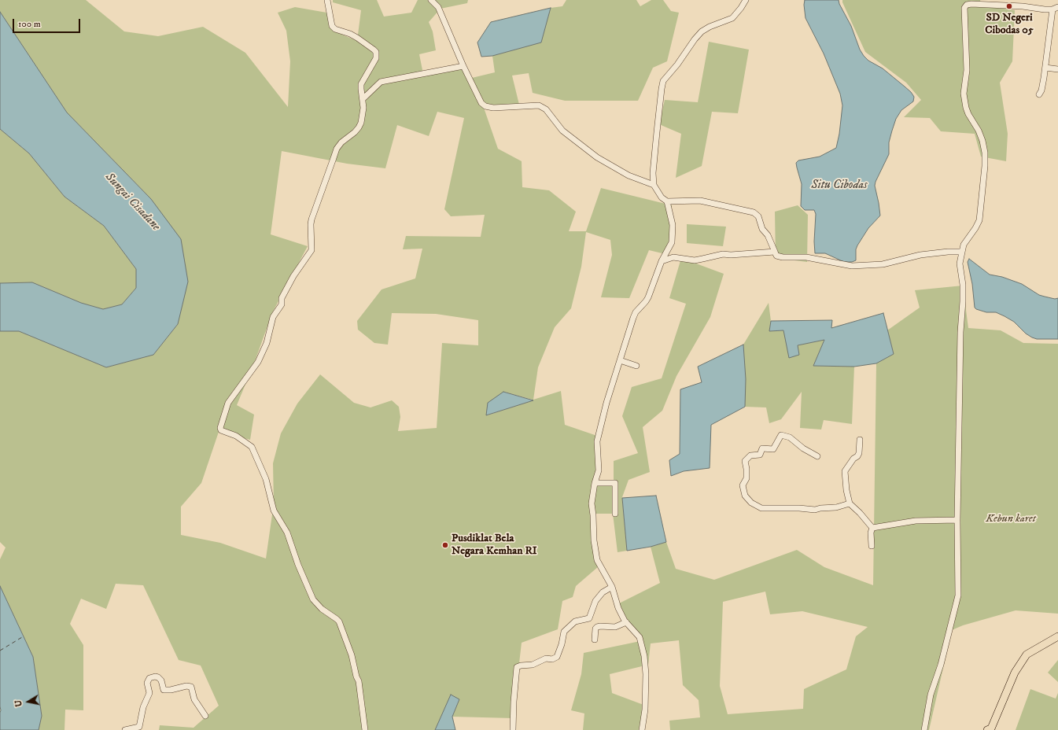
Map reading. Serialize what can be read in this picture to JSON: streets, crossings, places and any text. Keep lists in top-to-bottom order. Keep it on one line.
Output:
{"water":["Situ Cibodas","Sungai Cisadane"],"parks":["Kebun karet"],"places":["SD Negeri Cibodas 05","Pusdiklat Bela Negara Kemhan RI"],"scale_bar":"100 m","north":"left"}
